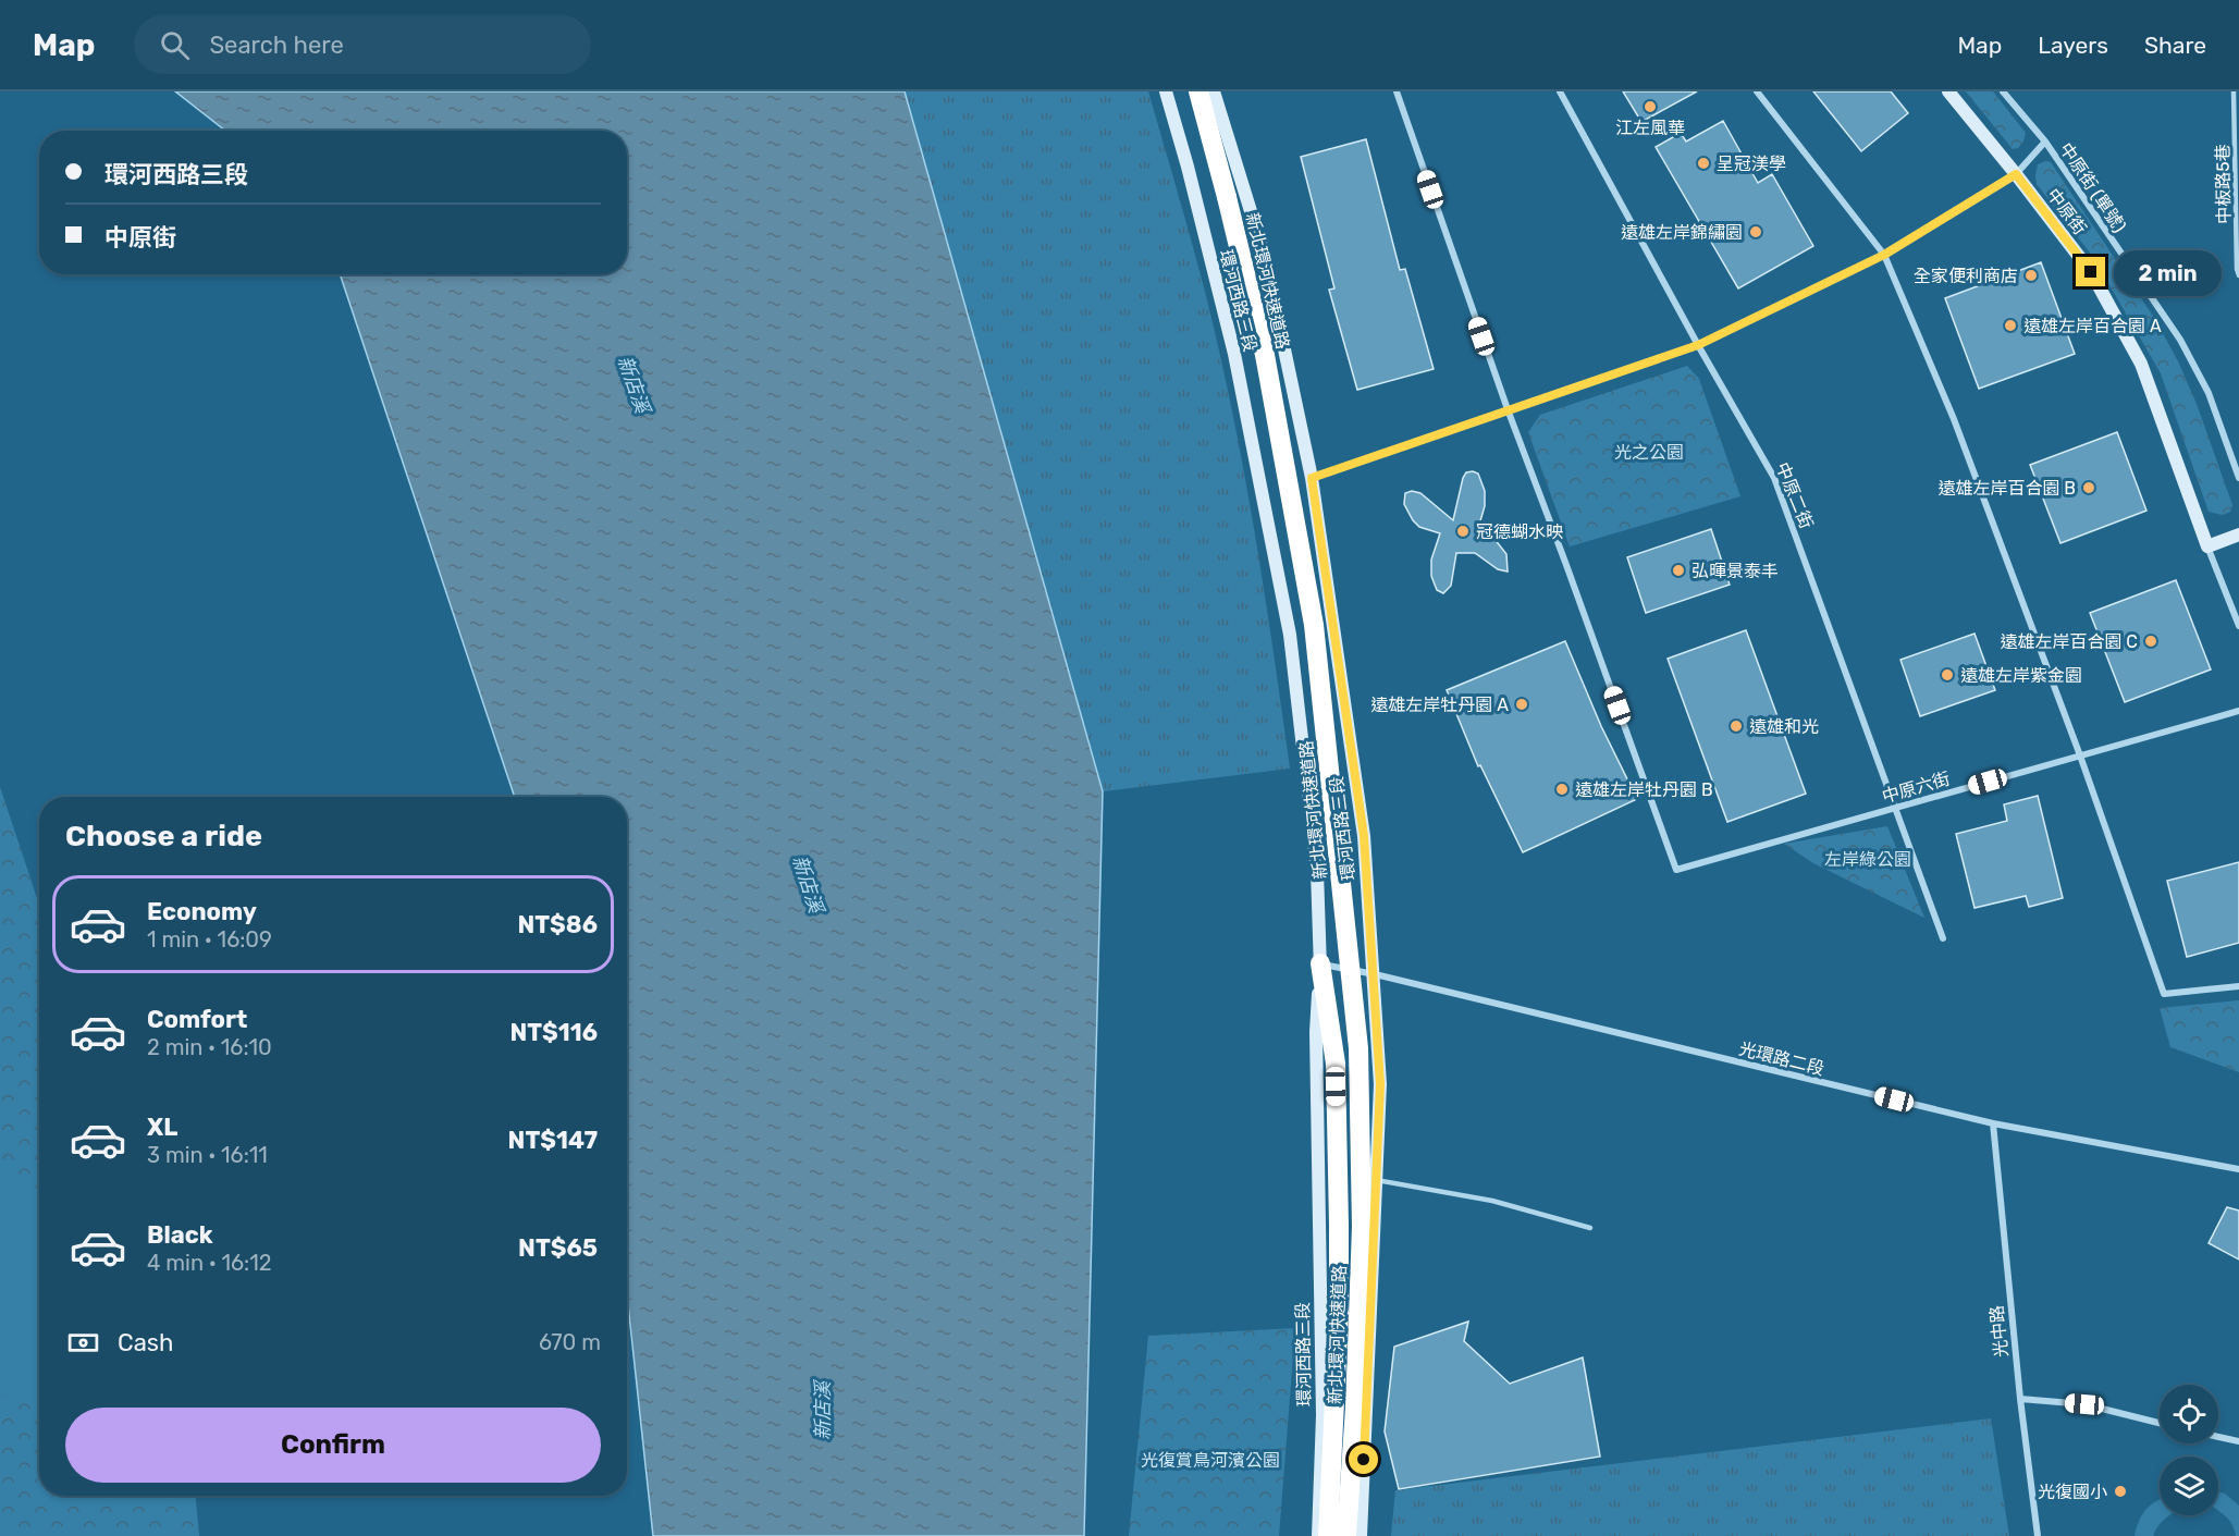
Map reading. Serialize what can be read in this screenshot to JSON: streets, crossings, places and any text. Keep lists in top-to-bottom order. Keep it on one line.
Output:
{"streets":{"highway":["新北環河快速道路"],"main road":["中原街","環河西路三段"],"street":["中原街 (單號)","中原二街","中原六街","光環路二段","光中路"],"lane":["中板路5巷"]},"crossings":[["新北環河快速道路","環河西路三段"],["新北環河快速道路","光環路二段"],["環河西路三段","光環路二段"],["中原二街","中原六街"],["光環路二段","光中路"]],"water":["新店溪"],"parks":["光之公園","左岸綠公園","光復賞鳥河濱公園"],"places":["江左風華","呈冠渼學","遠雄左岸錦繡園","全家便利商店","遠雄左岸百合園 A","遠雄左岸百合園 B","冠德蝴水映","弘暉景泰丰","遠雄左岸百合園 C","遠雄左岸紫金園","遠雄左岸牡丹園 A","遠雄和光","遠雄左岸牡丹園 B","光復國小"],"page":{"header":"Map","search":"Search here","nav":["Map","Layers","Share"],"banner":["環河西路三段","中原街"],"bubble":"2 min","heading":"Choose a ride","list":[{"name":"Economy","note":"1 min · 16:09","value":"NT$86"},{"name":"Comfort","note":"2 min · 16:10","value":"NT$116"},{"name":"XL","note":"3 min · 16:11","value":"NT$147"},{"name":"Black","note":"4 min · 16:12","value":"NT$65"}],"pay":["Cash","670 m"],"buttons":"Confirm"}}
